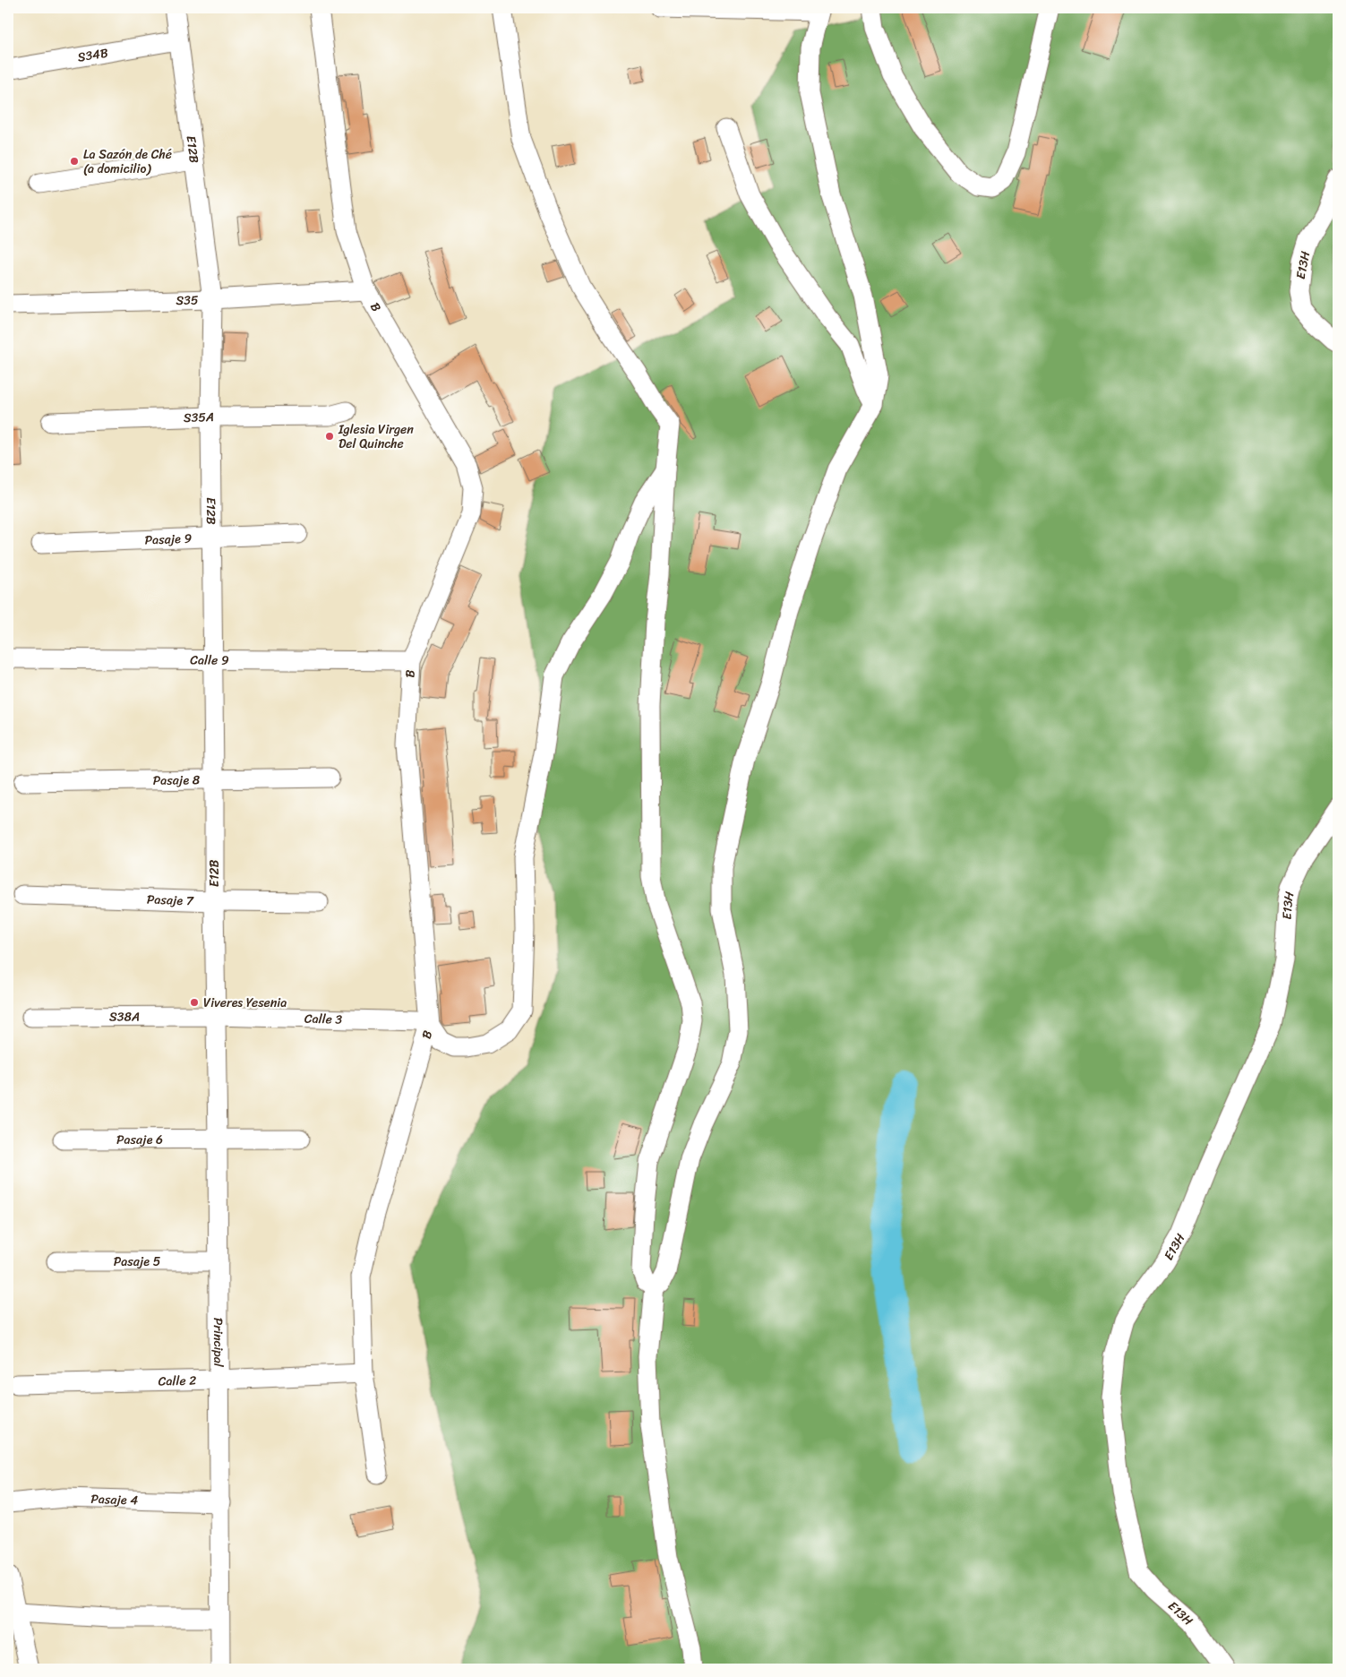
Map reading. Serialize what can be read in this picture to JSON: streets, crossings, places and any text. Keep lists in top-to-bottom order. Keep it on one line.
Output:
{"streets":{"street":["S34B","E12B","E13H","S35","B","S35A","Pasaje 9","Calle 9","Pasaje 8","Pasaje 7","S38A","Calle 3","Pasaje 6","Pasaje 5","Principal","Calle 2","Pasaje 4"]},"crossings":[["S34B","E12B"],["E12B","S35"],["E12B","S35A"],["E12B","Pasaje 9"],["E12B","Calle 9"],["E12B","Pasaje 8"],["E12B","Pasaje 7"],["E12B","S38A"],["E12B","Calle 3"],["E12B","Principal"],["S35","B"],["B","Calle 9"],["B","Calle 3"],["B","Calle 2"],["S38A","Calle 3"],["S38A","Principal"],["Calle 3","Principal"],["Pasaje 6","Principal"],["Pasaje 5","Principal"],["Principal","Calle 2"],["Principal","Pasaje 4"]],"places":["La Sazón de Ché (a domicilio)","Iglesia Virgen Del Quinche","Viveres Yesenia"]}
